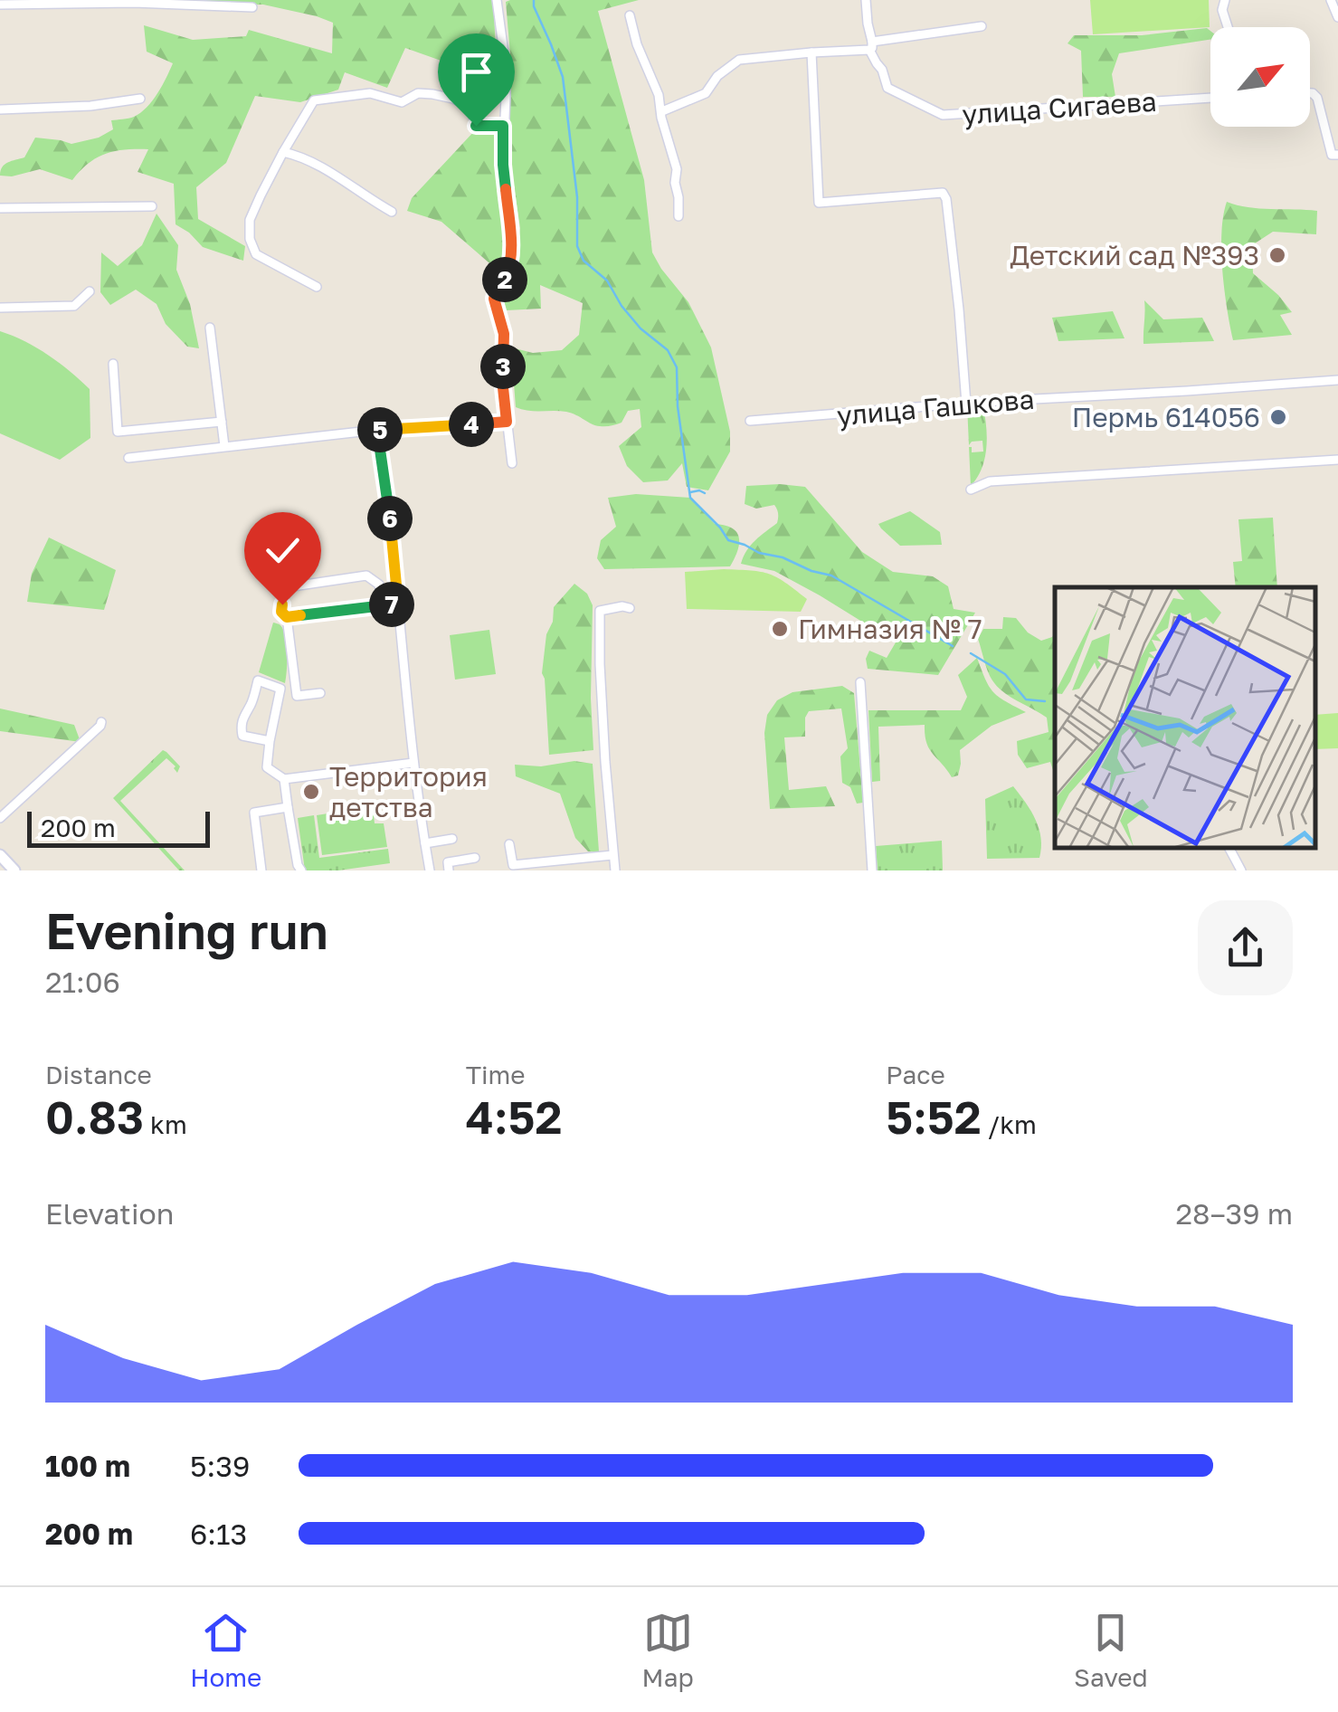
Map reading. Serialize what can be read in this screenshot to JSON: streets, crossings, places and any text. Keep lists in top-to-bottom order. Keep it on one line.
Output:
{"streets":{"street":["улица Сигаева","улица Гашкова"]},"places":["Детский сад №393","Пермь 614056","Гимназия № 7","Территория детства"],"scale_bar":"200 m","north":"top right","page":{"pins":["2","3","4","5","6","7"],"scale":"200 m","heading":["Evening run","21:06"],"stats":[["Distance","0.83 km"],["Time","4:52"],["Pace","5:52 /km"]],"chart":["Elevation","28–39 m"],"list":[{"name":"100 m","note":"5:39"},{"name":"200 m","note":"6:13"}],"tabs":["Home","Map","Saved"]}}
